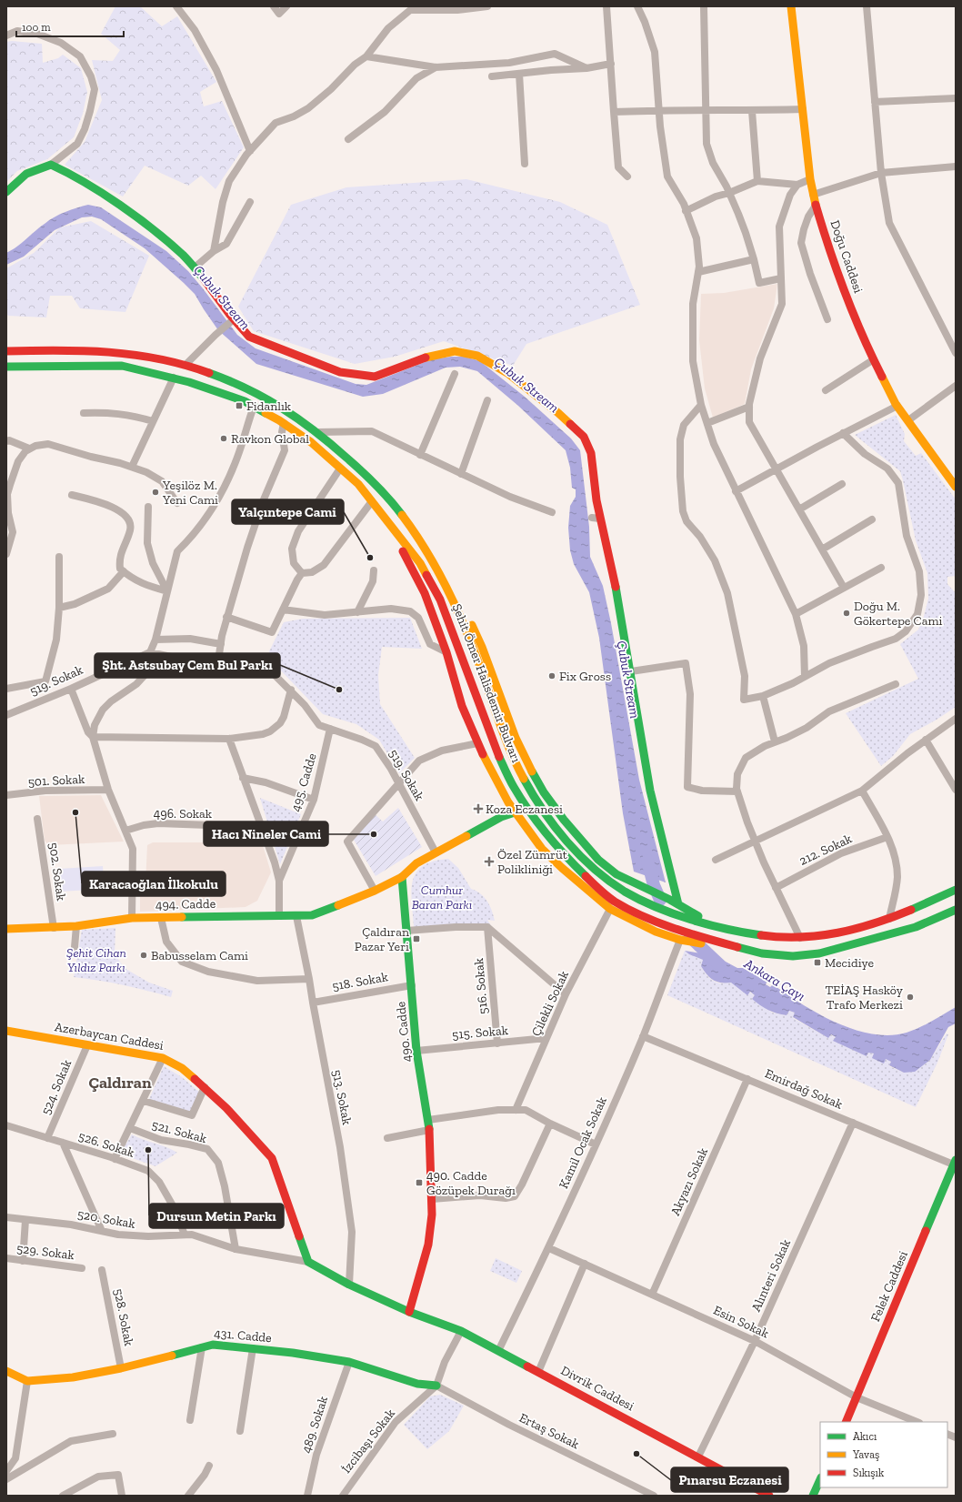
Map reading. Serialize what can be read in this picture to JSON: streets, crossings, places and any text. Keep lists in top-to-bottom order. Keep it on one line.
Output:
{"streets":{"main road":["Doğu Caddesi","Şehit Ömer Halisdemir Bulvarı","494. Cadde","490. Cadde","Azerbaycan Caddesi","Felek Caddesi","431. Cadde","Divrik Caddesi"],"street":["519. Sokak","501. Sokak","495. Cadde","496. Sokak","212. Sokak","502. Sokak","518. Sokak","516. Sokak","Çilekli Sokak","515. Sokak","524. Sokak","Emirdağ Sokak","513. Sokak","521. Sokak","Kamil Ocak Sokak","526. Sokak","Akyazı Sokak","520. Sokak","529. Sokak","Alınteri Sokak","528. Sokak","Esin Sokak","489. Sokak","Ertaş Sokak","İzcibaşı Sokak"]},"crossings":[["519. Sokak","495. Cadde"],["Şehit Ömer Halisdemir Bulvarı","Çilekli Sokak"],["Şehit Ömer Halisdemir Bulvarı","Kamil Ocak Sokak"],["502. Sokak","494. Cadde"],["494. Cadde","490. Cadde"],["494. Cadde","513. Sokak"],["518. Sokak","490. Cadde"],["518. Sokak","513. Sokak"],["516. Sokak","515. Sokak"],["Çilekli Sokak","515. Sokak"],["490. Cadde","515. Sokak"],["490. Cadde","Divrik Caddesi"],["Azerbaycan Caddesi","524. Sokak"],["Azerbaycan Caddesi","520. Sokak"],["524. Sokak","526. Sokak"],["Emirdağ Sokak","Kamil Ocak Sokak"],["Emirdağ Sokak","Akyazı Sokak"],["Emirdağ Sokak","Alınteri Sokak"],["Emirdağ Sokak","Felek Caddesi"],["521. Sokak","520. Sokak"],["Kamil Ocak Sokak","Esin Sokak"],["Kamil Ocak Sokak","Divrik Caddesi"],["526. Sokak","520. Sokak"],["Akyazı Sokak","Esin Sokak"],["Alınteri Sokak","Esin Sokak"],["Alınteri Sokak","Divrik Caddesi"],["Felek Caddesi","Esin Sokak"],["528. Sokak","431. Cadde"],["431. Cadde","489. Sokak"],["431. Cadde","Ertaş Sokak"],["431. Cadde","İzcibaşı Sokak"],["Divrik Caddesi","İzcibaşı Sokak"],["Ertaş Sokak","İzcibaşı Sokak"]],"districts":["Çaldıran"],"water":["Çubuk Stream","Ankara Çayı"],"parks":["Cumhur Baran Parkı","Şehit Cihan Yıldız Parkı"],"places":{"transit":["Fidanlık","Çaldıran Pazar Yeri","Mecidiye","490. Cadde Gözüpek Durağı"],"other":["Ravkon Global","Yeşilöz M. Yeni Cami","Yalçıntepe Cami","Doğu M. Gökertepe Cami","Fix Gross","Şht. Astsubay Cem Bul Parkı","Karacaoğlan İlkokulu","Hacı Nineler Cami","Babusselam Cami","TEİAŞ Hasköy Trafo Merkezi","Dursun Metin Parkı","Pınarsu Eczanesi"],"health":["Koza Eczanesi","Özel Zümrüt Polikliniği"]},"legend":["Akıcı","Yavaş","Sıkışık"],"scale_bar":"100 m"}
